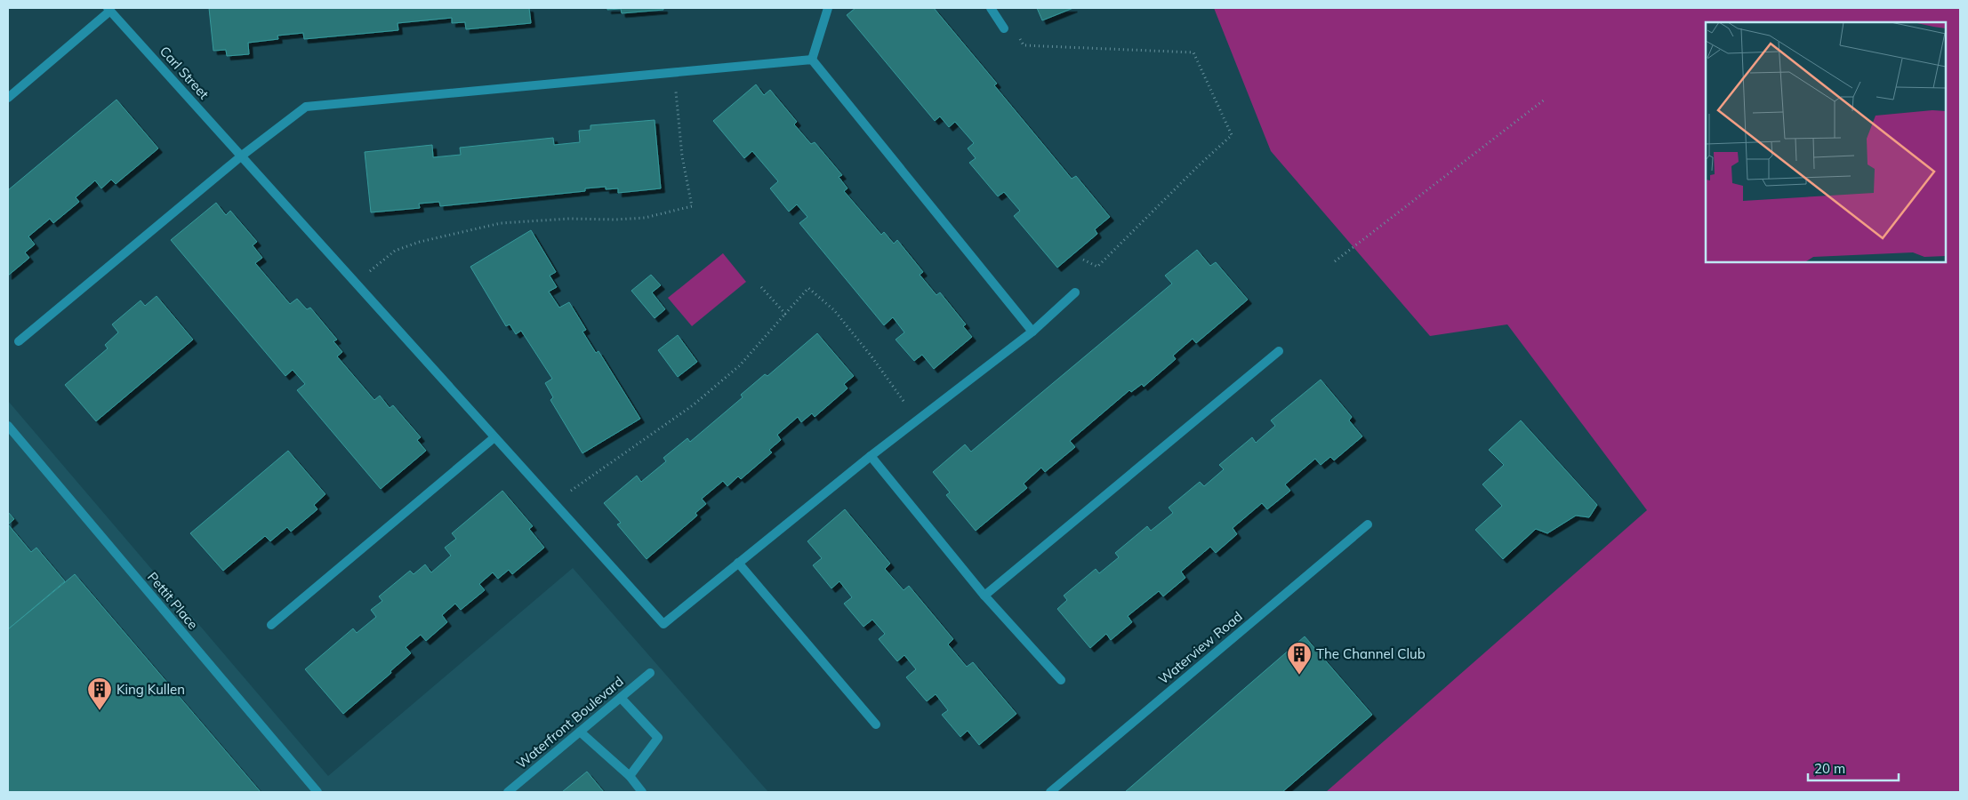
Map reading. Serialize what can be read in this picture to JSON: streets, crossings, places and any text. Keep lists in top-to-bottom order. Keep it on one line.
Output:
{"streets":{"street":["Carl Street","Pettit Place","Waterview Road","Waterfront Boulevard"]},"places":{"building":["The Channel Club","King Kullen"]},"scale_bar":"20 m"}
